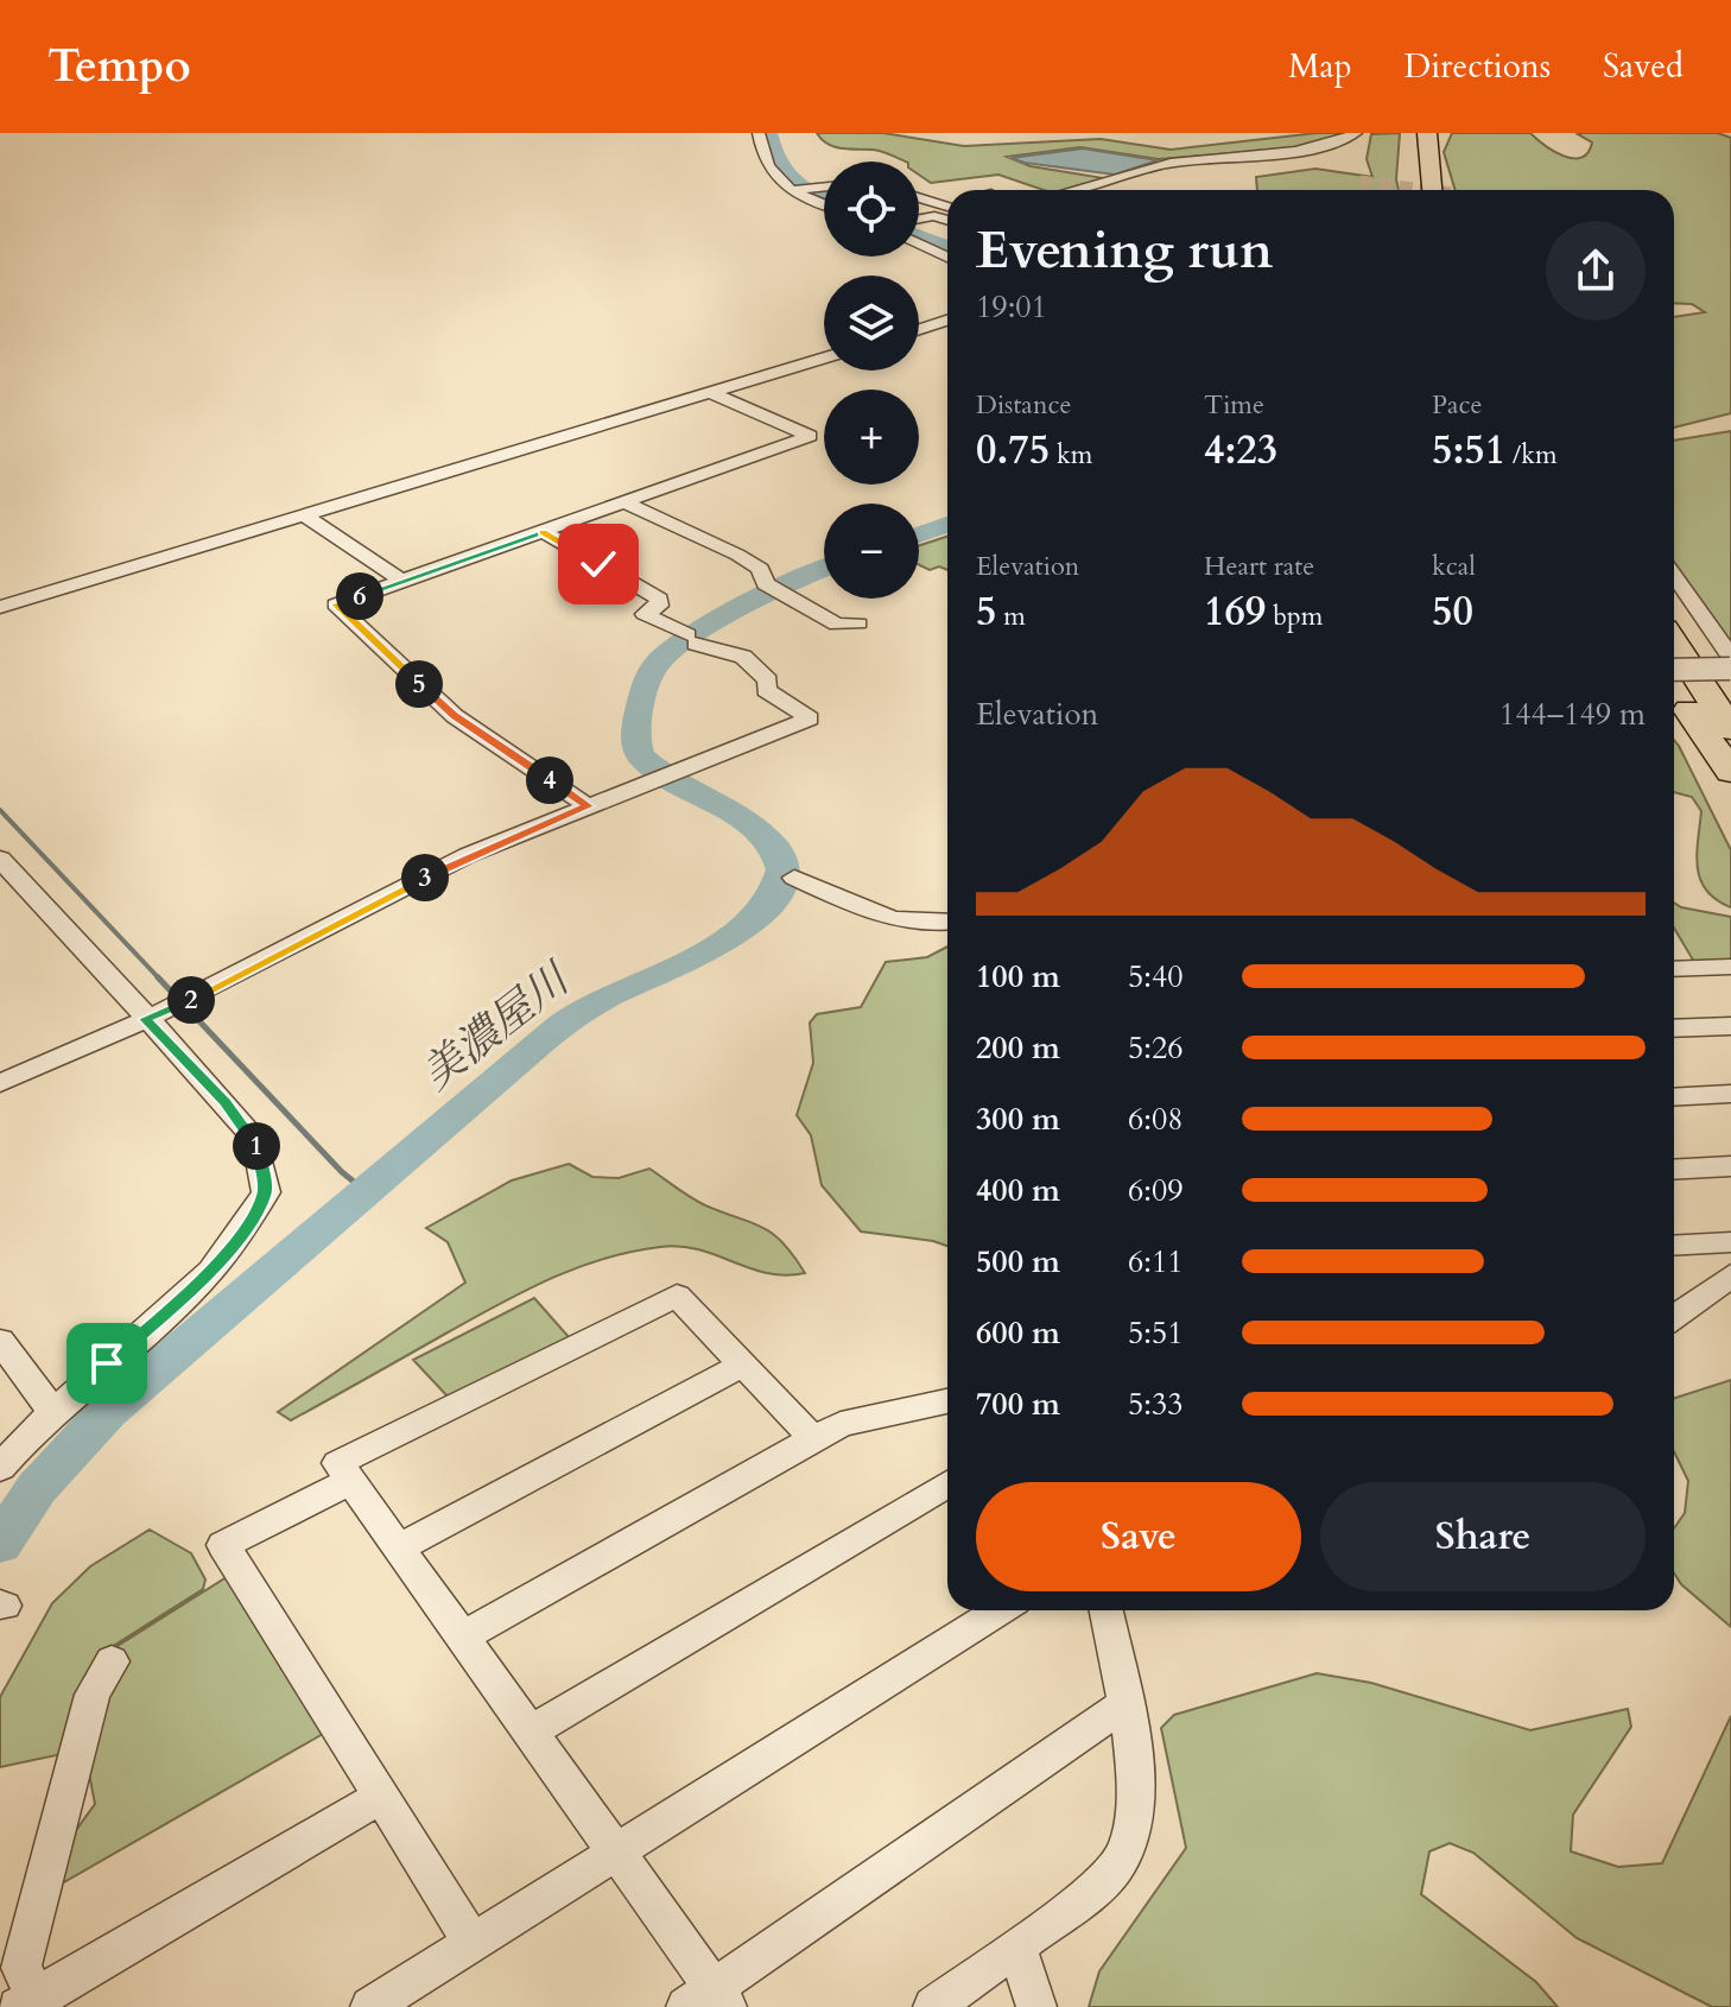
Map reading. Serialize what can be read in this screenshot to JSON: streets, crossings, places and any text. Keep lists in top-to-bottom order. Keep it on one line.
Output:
{"water":["美濃屋川"],"page":{"header":"Tempo","nav":["Map","Directions","Saved"],"map_buttons":["+","−"],"heading":["Evening run","19:01"],"stats":[["Distance","0.75 km"],["Time","4:23"],["Pace","5:51 /km"],["Elevation","5 m"],["Heart rate","169 bpm"],["kcal","50"]],"pins":["6","5","4","3","2","1"],"chart":["Elevation","144–149 m"],"list":[{"name":"100 m","note":"5:40"},{"name":"200 m","note":"5:26"},{"name":"300 m","note":"6:08"},{"name":"400 m","note":"6:09"},{"name":"500 m","note":"6:11"},{"name":"600 m","note":"5:51"},{"name":"700 m","note":"5:33"}],"buttons":["Save","Share"]}}
